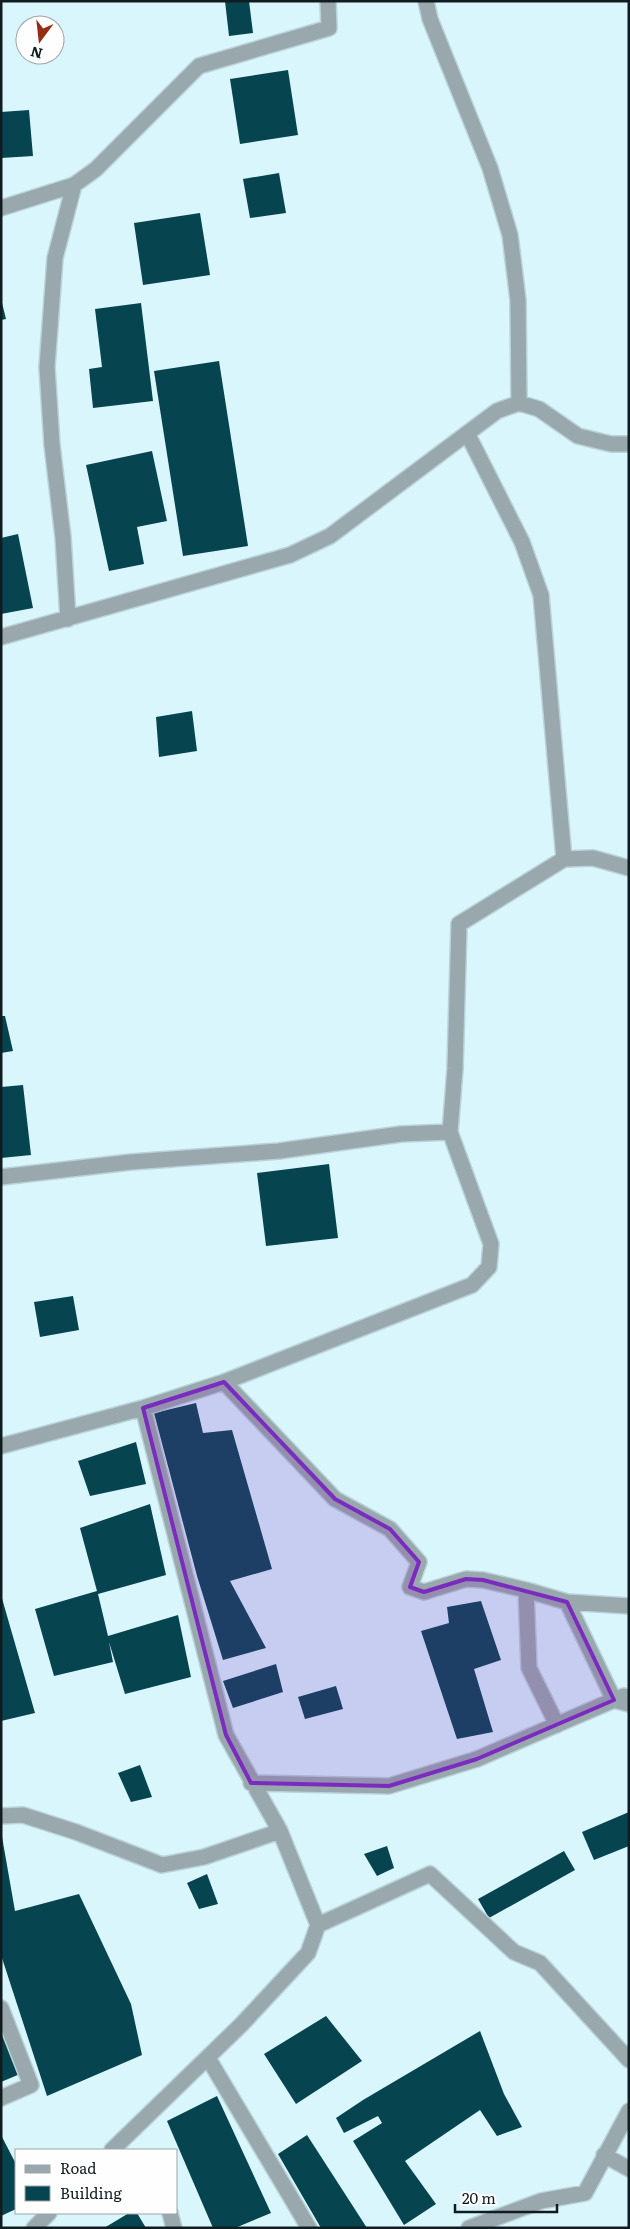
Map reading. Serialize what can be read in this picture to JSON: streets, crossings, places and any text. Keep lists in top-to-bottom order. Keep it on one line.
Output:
{"legend":["Road","Building"],"scale_bar":"20 m","north":"bottom"}
